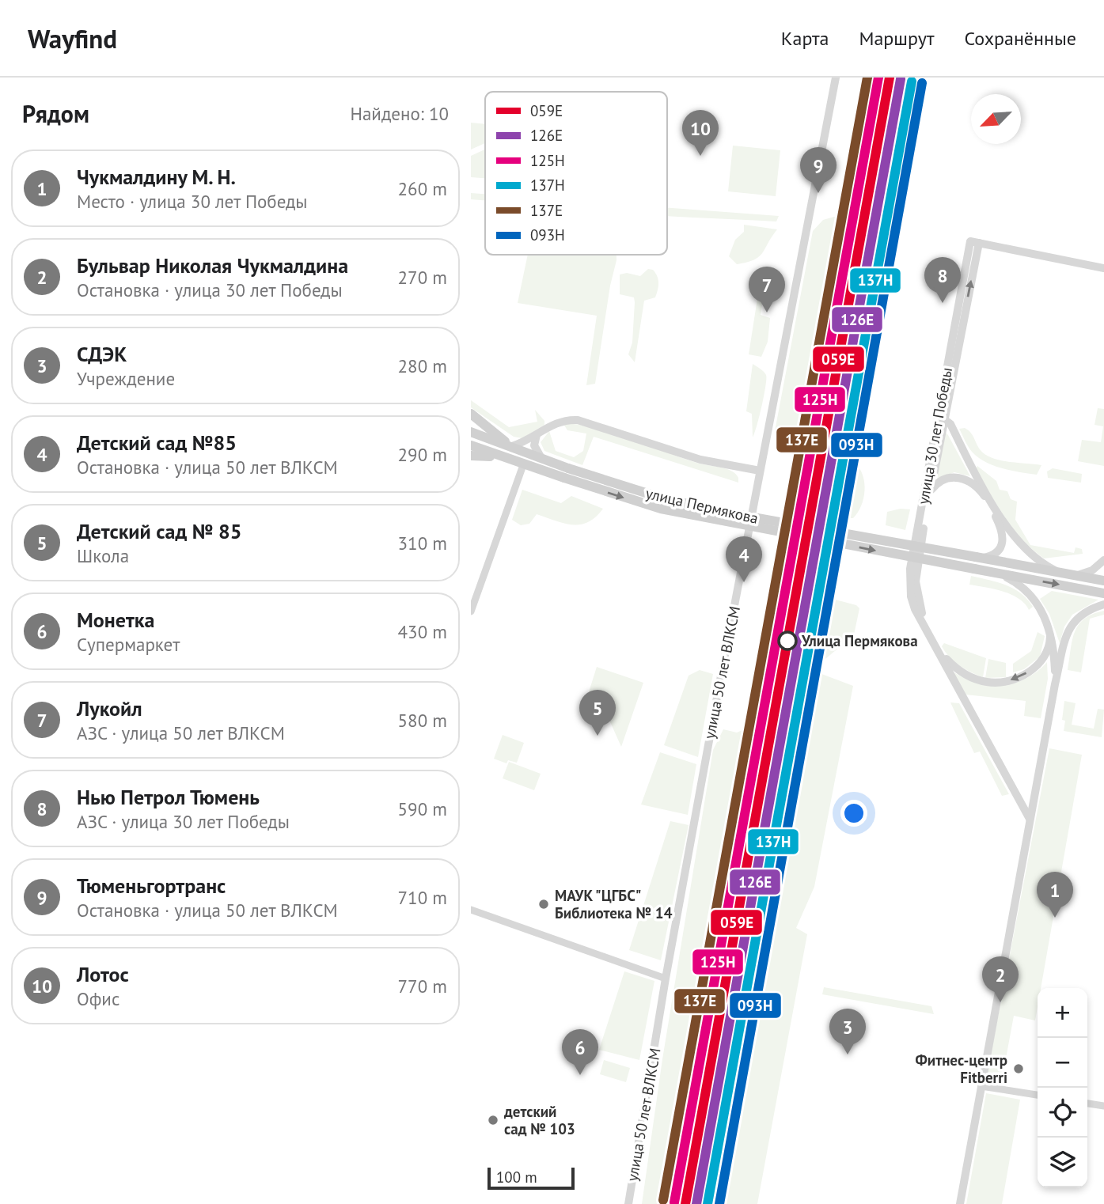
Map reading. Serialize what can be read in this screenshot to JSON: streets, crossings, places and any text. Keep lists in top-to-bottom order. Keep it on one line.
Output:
{"streets":{"main road":["улица Пермякова"],"street":["улица 30 лет Победы","улица 50 лет ВЛКСМ"]},"places":["Улица Пермякова","МАУК \"ЦГБС\" Библиотека № 14","Фитнес-центр Fitberri","детский сад № 103"],"lines":["transit line 059Е","transit line 125Н","transit line 137Е","transit line 126Е","transit line 137Н","transit line 093Н"],"legend":["059Е","126Е","125Н","137Н","137Е","093Н"],"scale_bar":"100 m","north":"bottom left","page":{"header":"Wayfind","nav":["Карта","Маршрут","Сохранённые"],"heading":["Рядом","Найдено: 10"],"pins":["10","9","8","7","4","5","1","2","3","6"],"list":[{"mark":"1","name":"Чукмалдину М. Н.","note":"Место · улица 30 лет Победы","value":"260 m"},{"mark":"2","name":"Бульвар Николая Чукмалдина","note":"Остановка · улица 30 лет Победы","value":"270 m"},{"mark":"3","name":"СДЭК","note":"Учреждение","value":"280 m"},{"mark":"4","name":"Детский сад №85","note":"Остановка · улица 50 лет ВЛКСМ","value":"290 m"},{"mark":"5","name":"Детский сад № 85","note":"Школа","value":"310 m"},{"mark":"6","name":"Монетка","note":"Супермаркет","value":"430 m"},{"mark":"7","name":"Лукойл","note":"АЗС · улица 50 лет ВЛКСМ","value":"580 m"},{"mark":"8","name":"Нью Петрол Тюмень","note":"АЗС · улица 30 лет Победы","value":"590 m"},{"mark":"9","name":"Тюменьгортранс","note":"Остановка · улица 50 лет ВЛКСМ","value":"710 m"},{"mark":"10","name":"Лотос","note":"Офис","value":"770 m"}],"map_buttons":["+","−"],"scale":"100 m"}}
